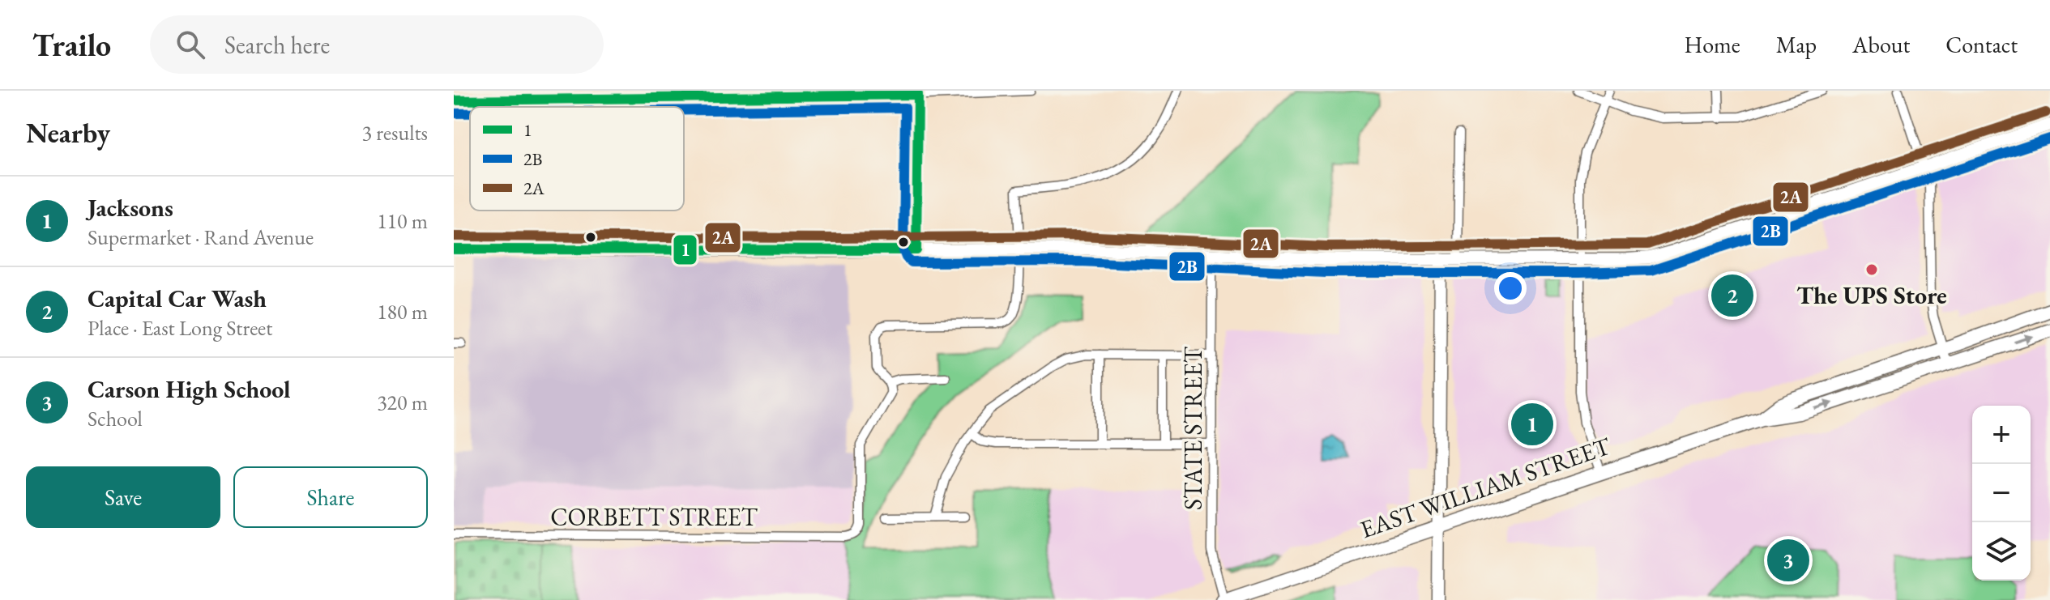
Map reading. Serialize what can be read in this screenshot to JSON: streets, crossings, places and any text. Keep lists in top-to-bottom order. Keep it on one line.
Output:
{"streets":{"main road":["EAST WILLIAM STREET"],"street":["STATE STREET","CORBETT STREET"]},"crossings":[["STATE STREET","EAST WILLIAM STREET"]],"places":["The UPS Store"],"lines":["transit line 1","transit line 2B","transit line 2A"],"legend":["1","2B","2A"],"page":{"header":"Trailo","search":"Search here","nav":["Home","Map","About","Contact"],"heading":["Nearby","3 results"],"list":[{"mark":"1","name":"Jacksons","note":"Supermarket · Rand Avenue","value":"110 m"},{"mark":"2","name":"Capital Car Wash","note":"Place · East Long Street","value":"180 m"},{"mark":"3","name":"Carson High School","note":"School","value":"320 m"}],"pins":["2","1","3"],"map_buttons":["+","−"],"buttons":["Save","Share"]}}
